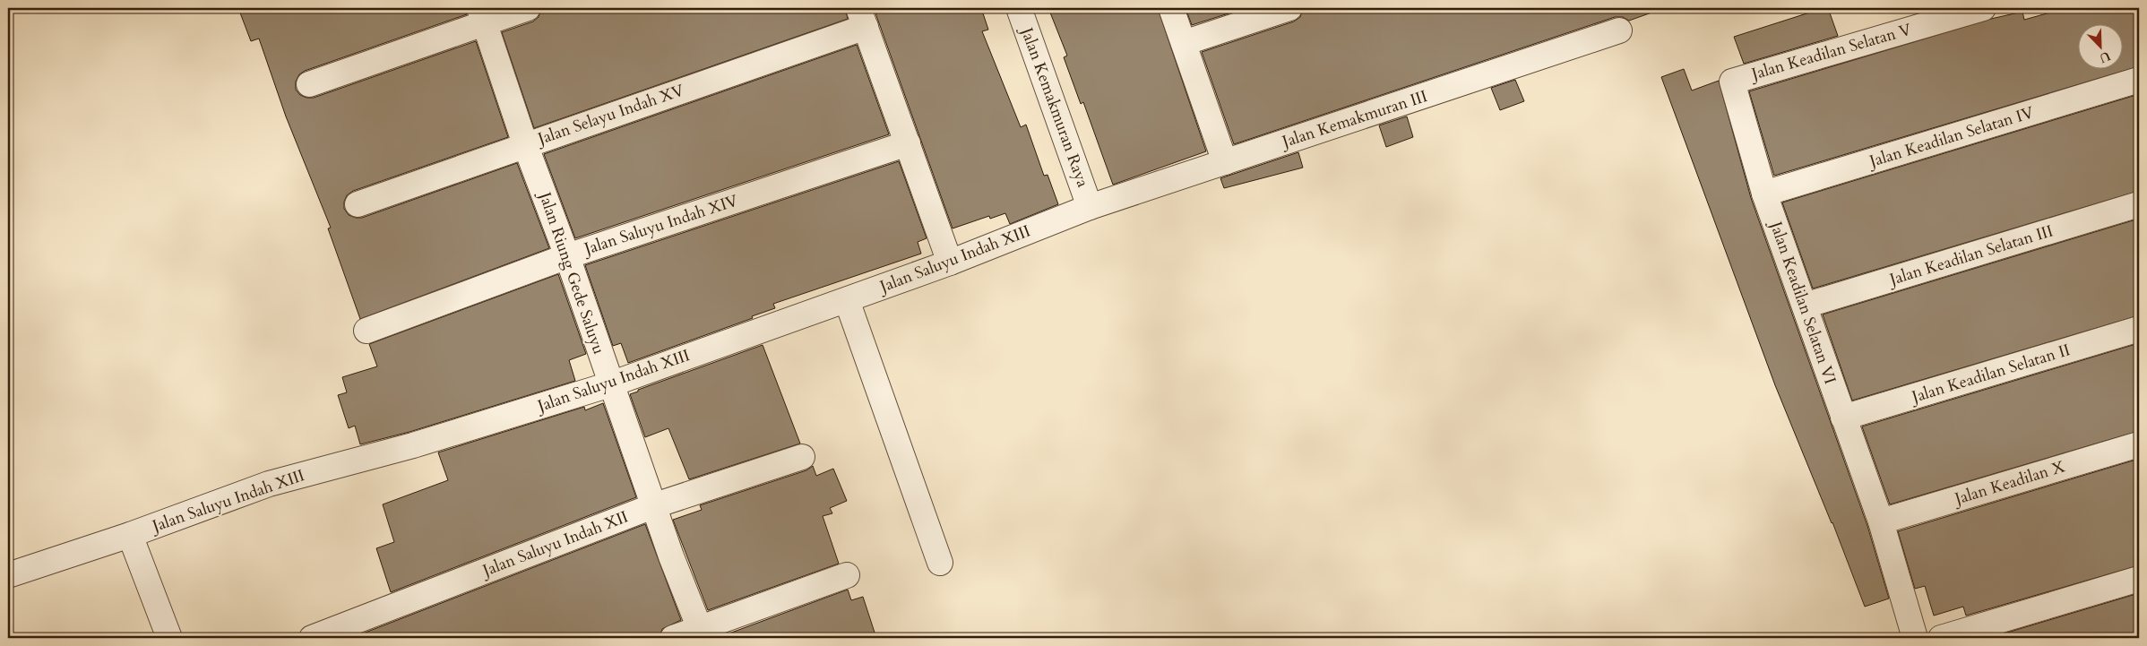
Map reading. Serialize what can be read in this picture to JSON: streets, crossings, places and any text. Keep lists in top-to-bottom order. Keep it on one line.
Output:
{"streets":{"street":["Jalan Keadilan Selatan V","Jalan Kemakmuran Raya","Jalan Selayu Indah XV","Jalan Kemakmuran III","Jalan Keadilan Selatan IV","Jalan Saluyu Indah XIV","Jalan Keadilan Selatan III","Jalan Saluyu Indah XIII","Jalan Riung Gede Saluyu","Jalan Keadilan Selatan VI","Jalan Keadilan Selatan II","Jalan Keadilan X","Jalan Saluyu Indah XII"]},"crossings":[["Jalan Keadilan Selatan V","Jalan Keadilan Selatan VI"],["Jalan Kemakmuran Raya","Jalan Kemakmuran III"],["Jalan Kemakmuran Raya","Jalan Saluyu Indah XIII"],["Jalan Selayu Indah XV","Jalan Riung Gede Saluyu"],["Jalan Kemakmuran III","Jalan Saluyu Indah XIII"],["Jalan Keadilan Selatan IV","Jalan Keadilan Selatan VI"],["Jalan Saluyu Indah XIV","Jalan Riung Gede Saluyu"],["Jalan Keadilan Selatan III","Jalan Keadilan Selatan VI"],["Jalan Saluyu Indah XIII","Jalan Riung Gede Saluyu"],["Jalan Riung Gede Saluyu","Jalan Saluyu Indah XII"],["Jalan Keadilan Selatan VI","Jalan Keadilan Selatan II"],["Jalan Keadilan Selatan VI","Jalan Keadilan X"]],"north":"bottom right"}
